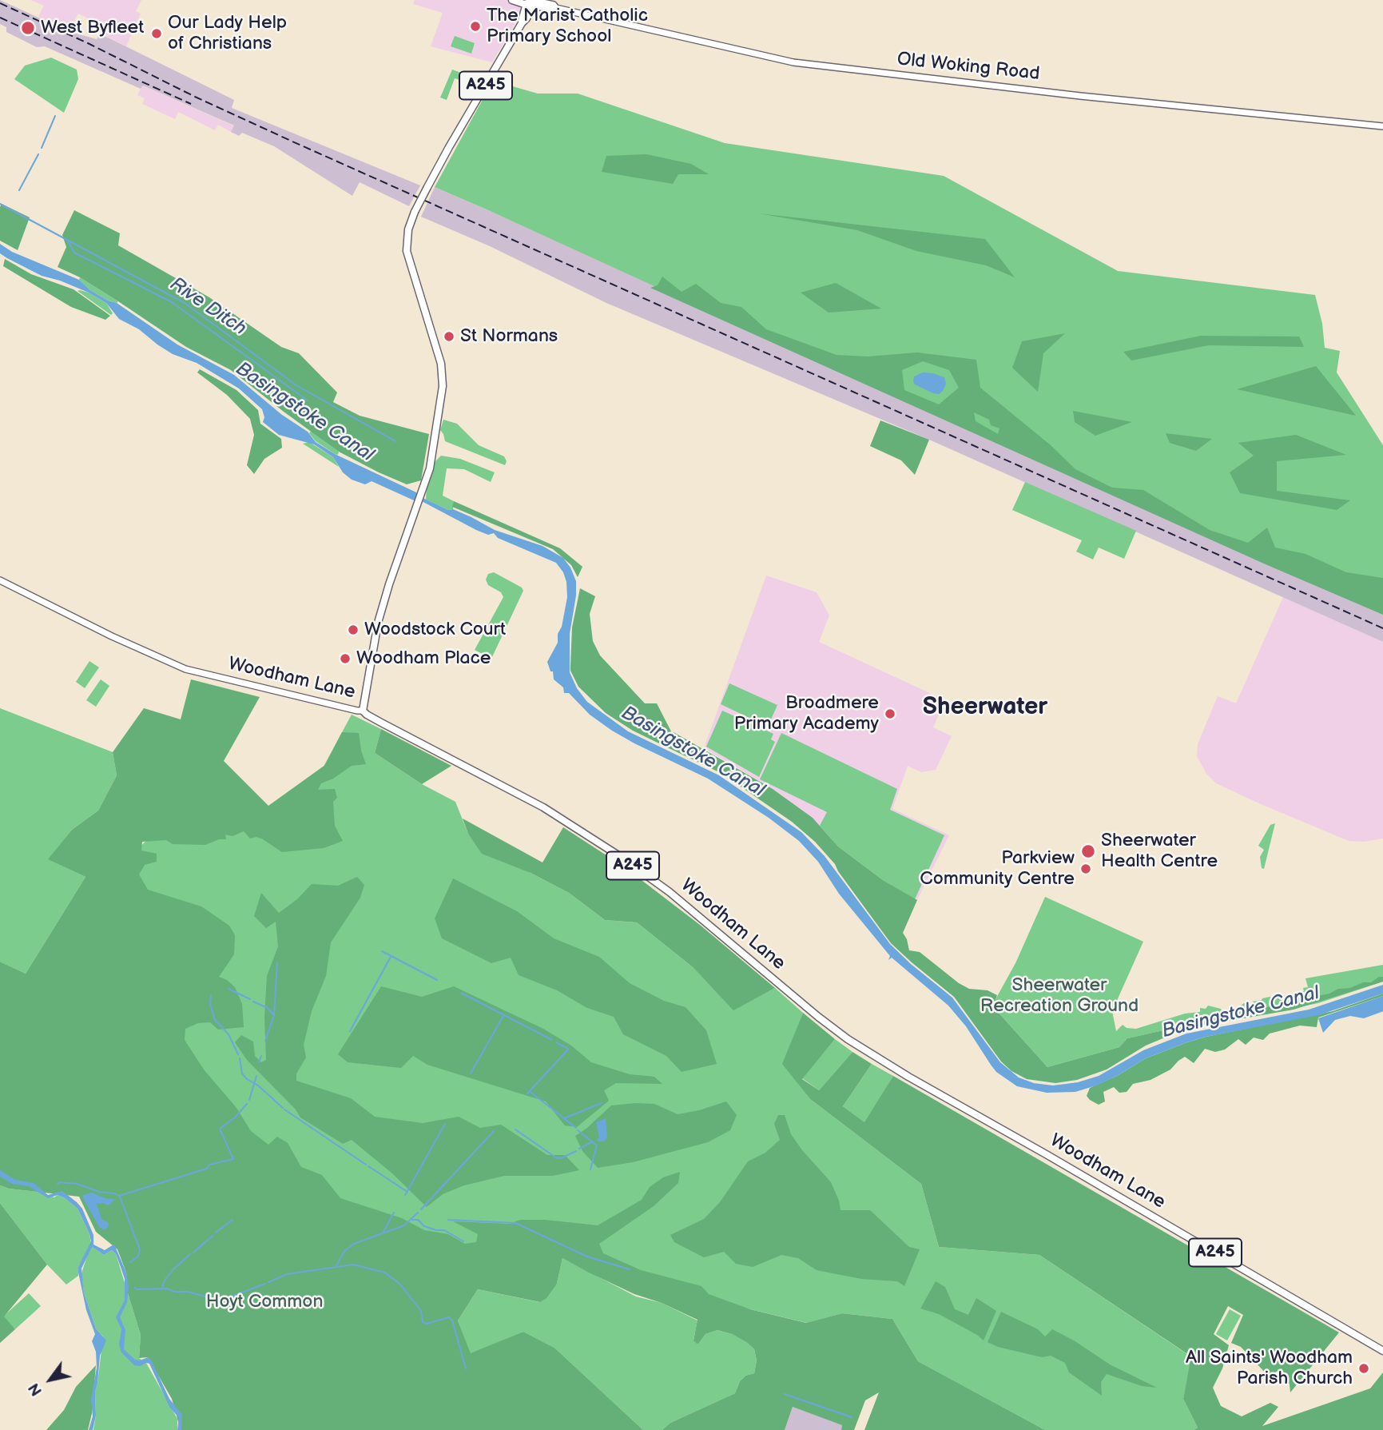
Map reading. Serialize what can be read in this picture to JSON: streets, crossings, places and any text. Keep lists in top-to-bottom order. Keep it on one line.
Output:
{"streets":{"main road":["Old Woking Road","A245","Woodham Lane"]},"crossings":[["Old Woking Road","A245"],["A245","Woodham Lane"]],"districts":["Sheerwater"],"water":["Rive Ditch","Basingstoke Canal"],"parks":["Sheerwater Recreation Ground","Hoyt Common"],"places":["The Marist Catholic Primary School","West Byfleet","Our Lady Help of Christians","St Normans","Woodstock Court","Woodham Place","Broadmere Primary Academy","Sheerwater Health Centre","Parkview Community Centre","All Saints' Woodham Parish Church"],"north":"bottom left"}
